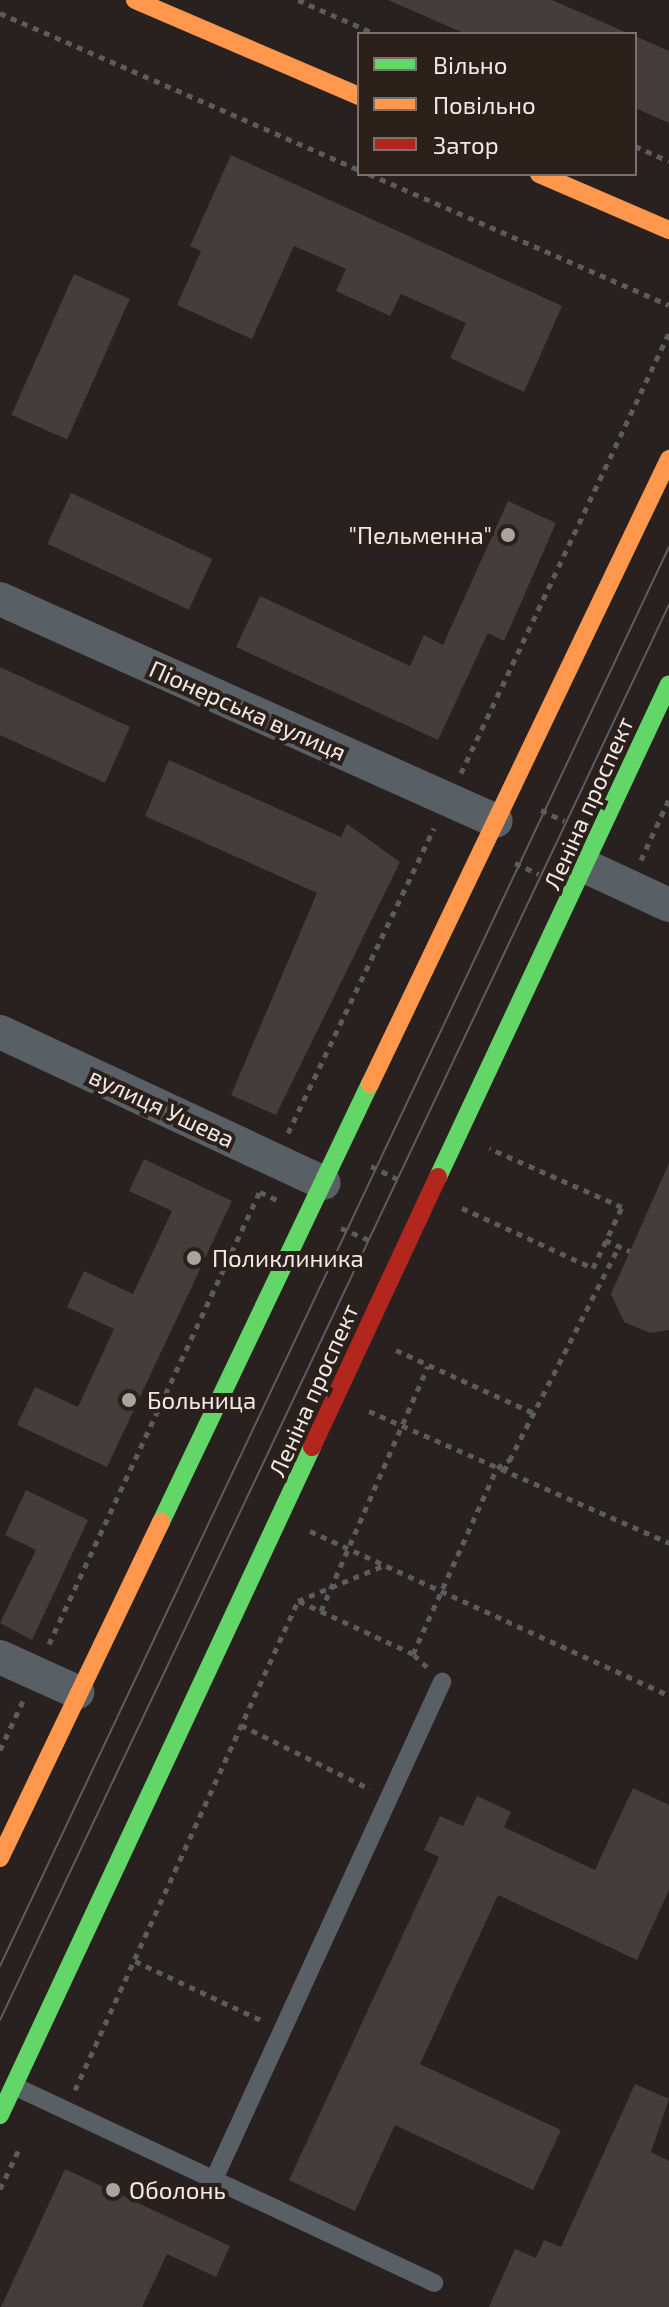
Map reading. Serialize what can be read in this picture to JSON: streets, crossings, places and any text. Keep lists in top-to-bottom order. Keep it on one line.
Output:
{"streets":{"main road":["Леніна проспект"],"street":["Піонерська вулиця","вулиця Ушева"]},"places":["\"Пельменна\"","Поликлиника","Больница","Оболонь"],"legend":["Вільно","Повільно","Затор"]}
